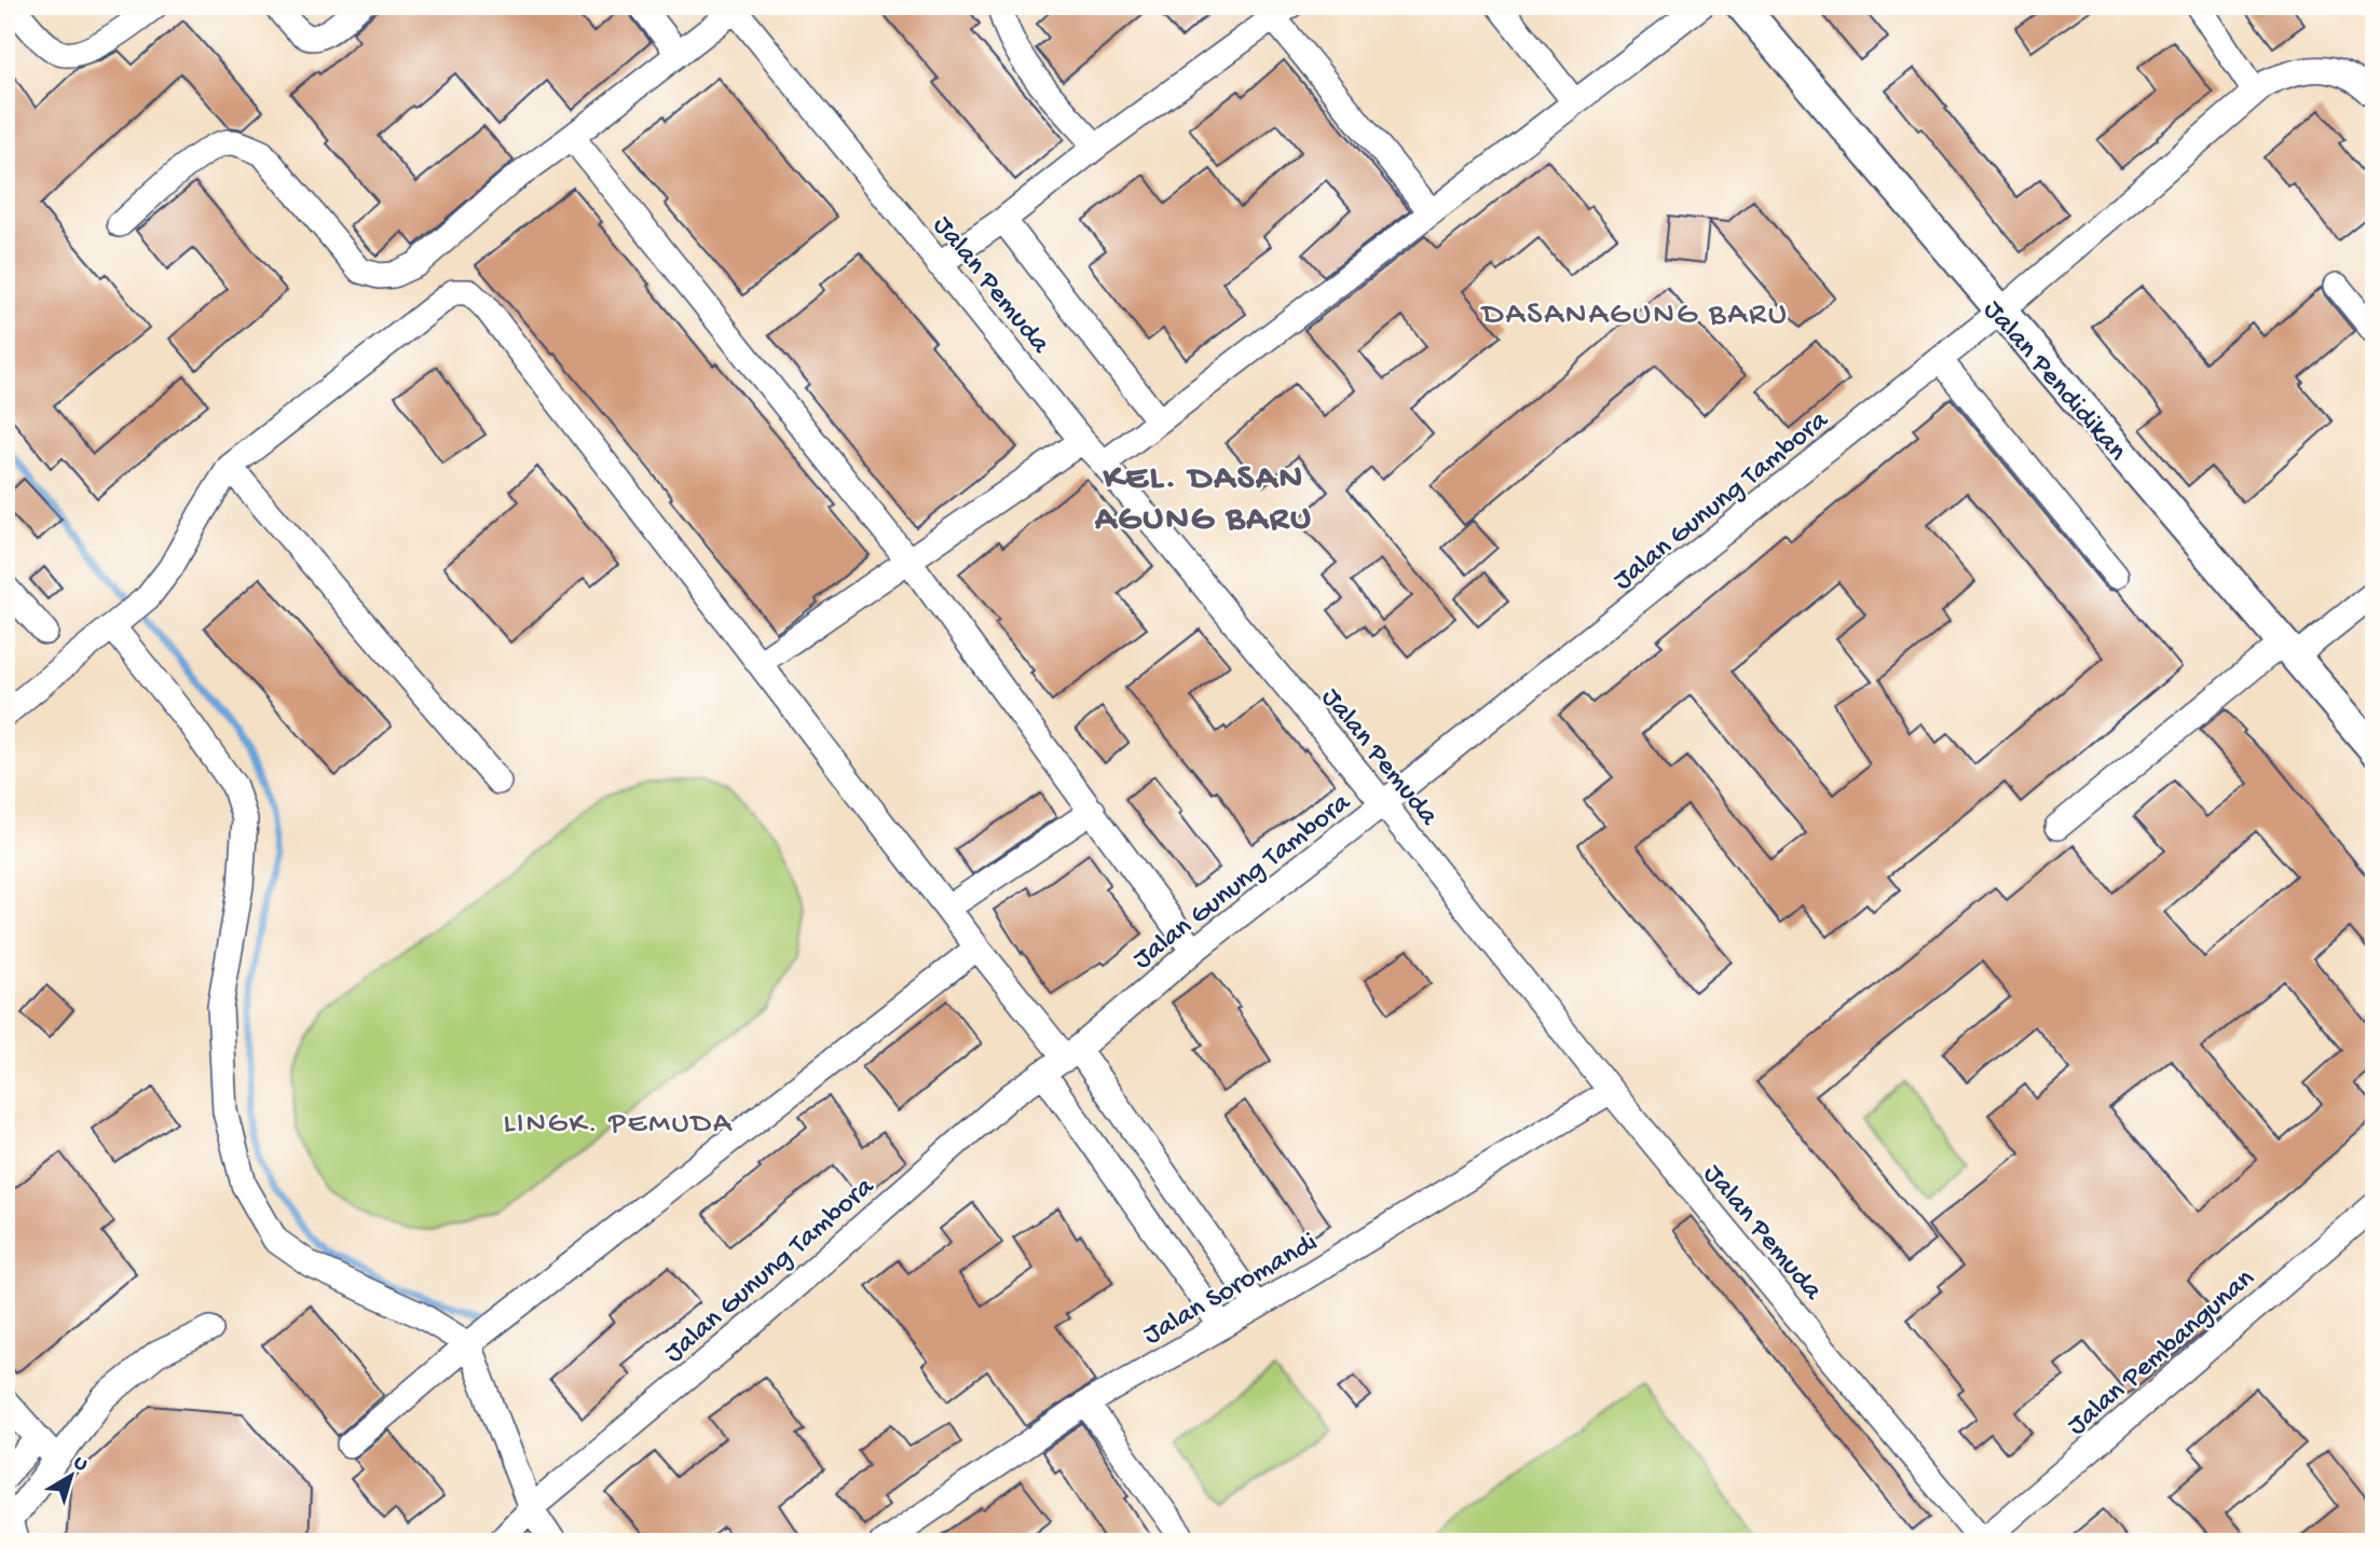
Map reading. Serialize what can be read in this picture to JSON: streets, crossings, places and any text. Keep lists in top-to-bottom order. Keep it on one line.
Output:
{"streets":{"main road":["Jalan Pendidikan"],"street":["Jalan Pemuda","Jalan Gunung Tambora","Jalan Soromandi","Jalan Pembangunan"]},"crossings":[["Jalan Pemuda","Jalan Gunung Tambora"],["Jalan Pemuda","Jalan Soromandi"],["Jalan Pemuda","Jalan Pembangunan"],["Jalan Pendidikan","Jalan Gunung Tambora"]],"districts":["DASANAGUNG BARU","KEL. DASAN AGUNG BARU","LINGK. PEMUDA"],"north":"top right"}
